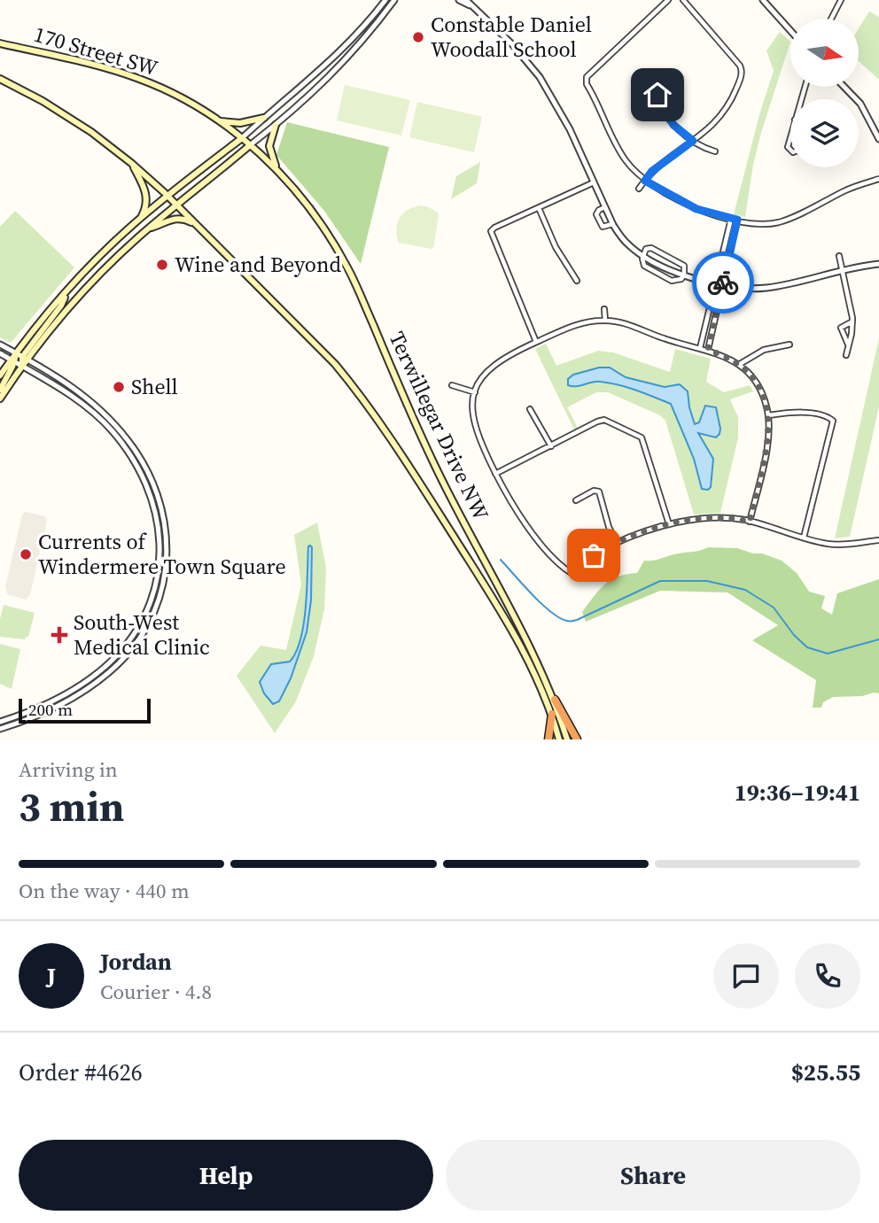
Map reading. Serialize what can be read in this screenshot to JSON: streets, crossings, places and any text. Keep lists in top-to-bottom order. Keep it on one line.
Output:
{"streets":{"main road":["170 Street SW","Terwillegar Drive NW"]},"crossings":[["170 Street SW","Terwillegar Drive NW"]],"places":{"other":["Constable Daniel Woodall School","Wine and Beyond","Shell","Currents of Windermere Town Square"],"health":["South-West Medical Clinic"]},"scale_bar":"200 m","north":"right","page":{"scale":"200 m","heading":["3 min","Arriving in","19:36–19:41"],"panel":["Jordan","Courier · 4.8","Order #4626","$25.55"],"bar":"On the way · 440 m","round":"J","buttons":["Help","Share"]}}
